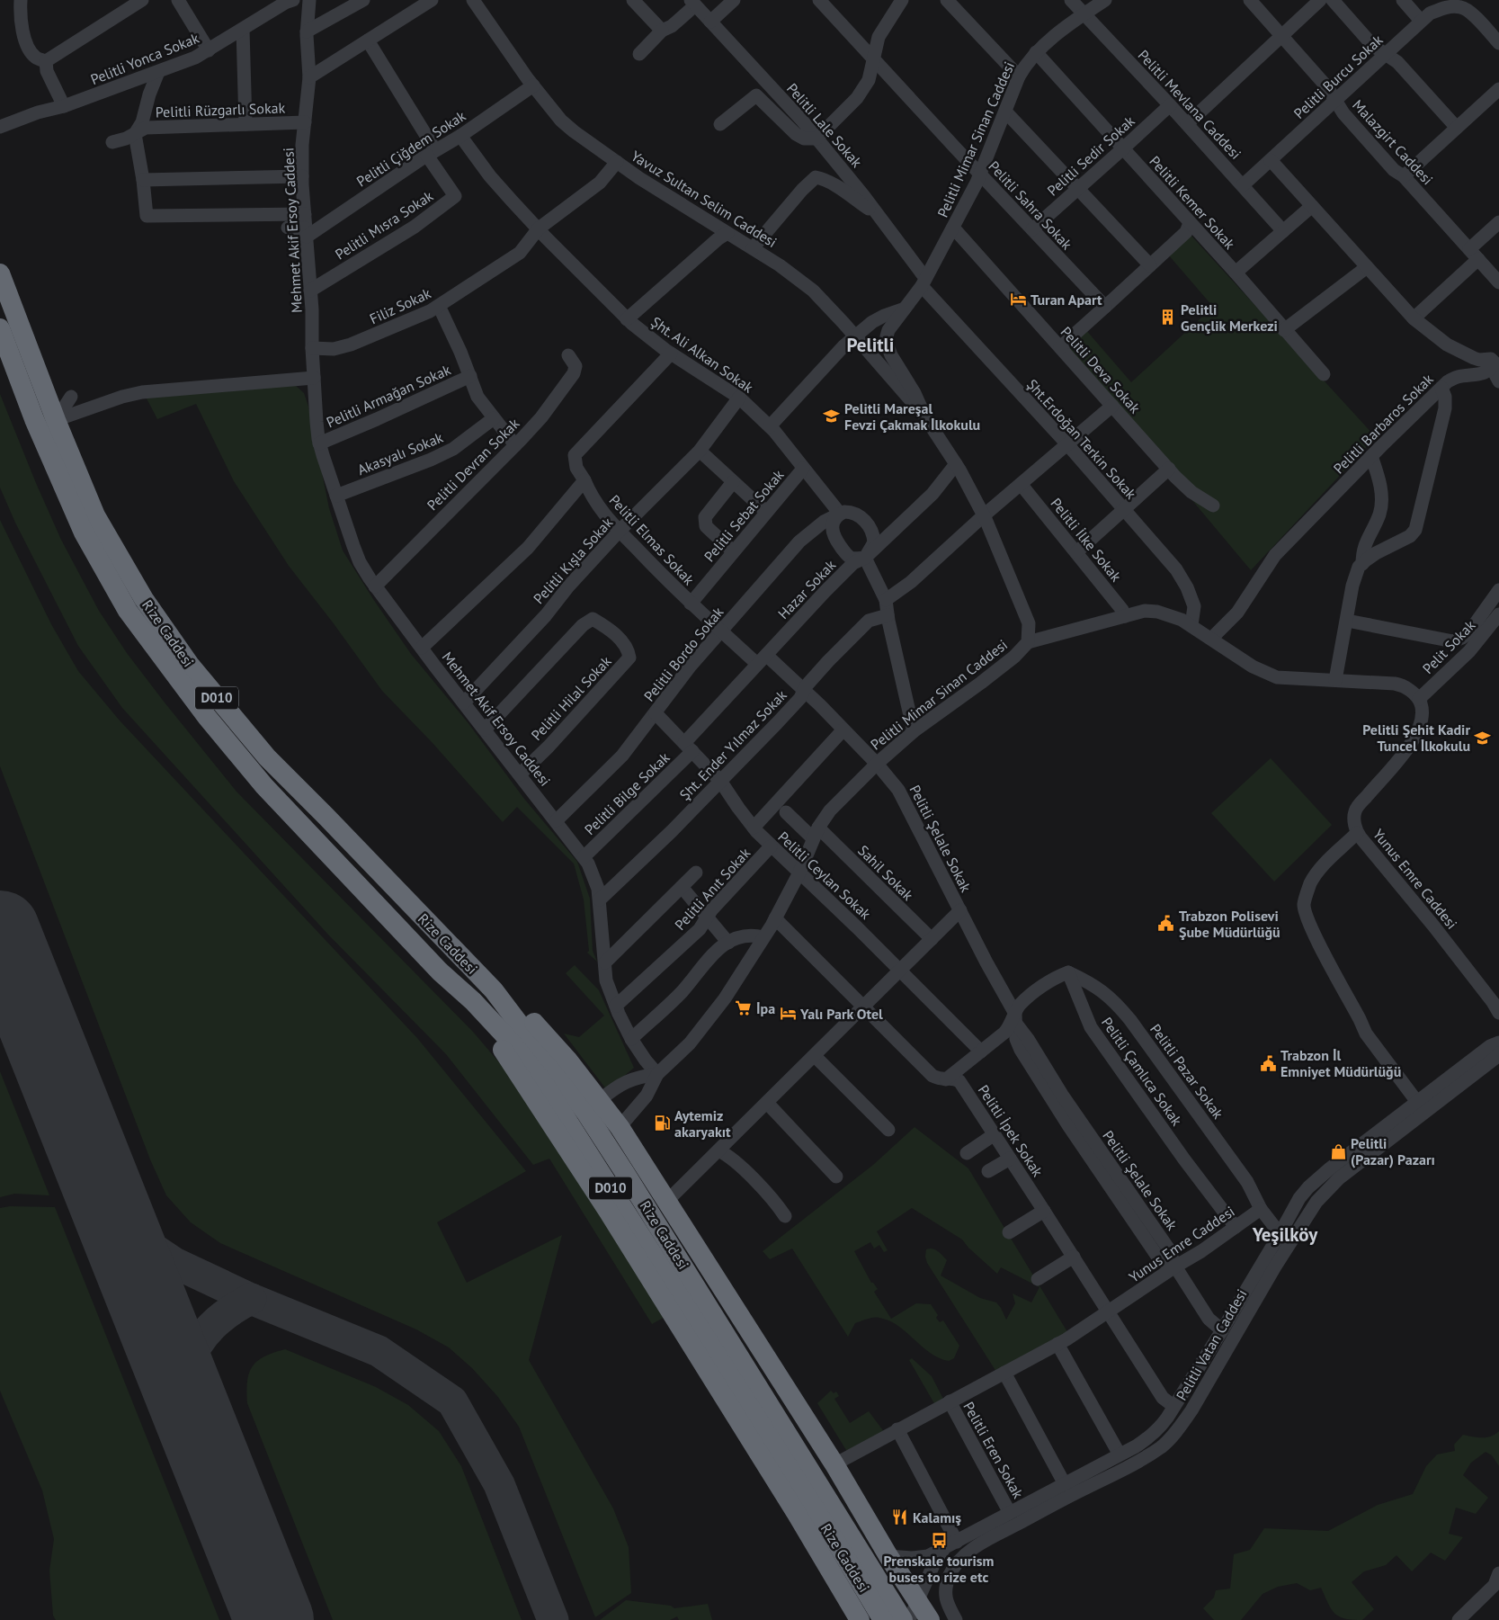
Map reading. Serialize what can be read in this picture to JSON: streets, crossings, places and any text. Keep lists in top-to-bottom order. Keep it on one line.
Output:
{"streets":{"highway":["Rize Caddesi","D010"],"street":["Pelitli Yonca Sokak","Pelitli Burcu Sokak","Pelitli Mevlana Caddesi","Pelitli Rüzgarlı Sokak","Pelitli Lale Sokak","Pelitli Mimar Sinan Caddesi","Malazgirt Caddesi","Pelitli Çiğdem Sokak","Pelitli Sedir Sokak","Yavuz Sultan Selim Caddesi","Pelitli Kemer Sokak","Pelitli Sahra Sokak","Pelitli Mısra Sokak","Mehmet Akif Ersoy Caddesi","Filiz Sokak","Şht. Ali Alkan Sokak","Pelitli Deva Sokak","Pelitli Armağan Sokak","Pelitli Barbaros Sokak","Şht.Erdoğan Terkin Sokak","Akasyalı Sokak","Pelitli Devran Sokak","Pelitli Sebat Sokak","Pelitli Elmas Sokak","Pelitli İlke Sokak","Pelitli Kışla Sokak","Hazar Sokak","Pelit Sokak","Pelitli Bordo Sokak","Pelitli Hilal Sokak","Şht. Ender Yılmaz Sokak","Pelitli Bilge Sokak","Pelitli Şelale Sokak","Sahil Sokak","Pelitli Ceylan Sokak","Yunus Emre Caddesi","Pelitli Anıt Sokak","Pelitli Çamlıca Sokak","Pelitli Pazar Sokak","Pelitli İpek Sokak","Pelitli Vatan Caddesi","Pelitli Eren Sokak"]},"crossings":[["Pelitli Burcu Sokak","Pelitli Mevlana Caddesi"],["Pelitli Burcu Sokak","Malazgirt Caddesi"],["Pelitli Mevlana Caddesi","Pelitli Mimar Sinan Caddesi"],["Pelitli Mevlana Caddesi","Pelitli Sedir Sokak"],["Pelitli Rüzgarlı Sokak","Mehmet Akif Ersoy Caddesi"],["Pelitli Lale Sokak","Pelitli Mimar Sinan Caddesi"],["Pelitli Lale Sokak","Şht.Erdoğan Terkin Sokak"],["Pelitli Mimar Sinan Caddesi","Yavuz Sultan Selim Caddesi"],["Pelitli Mimar Sinan Caddesi","Pelitli Kemer Sokak"],["Pelitli Mimar Sinan Caddesi","Pelitli Sahra Sokak"],["Pelitli Mimar Sinan Caddesi","Mehmet Akif Ersoy Caddesi"],["Pelitli Mimar Sinan Caddesi","Pelitli Deva Sokak"],["Pelitli Mimar Sinan Caddesi","Şht.Erdoğan Terkin Sokak"],["Pelitli Mimar Sinan Caddesi","Hazar Sokak"],["Pelitli Mimar Sinan Caddesi","Pelitli Şelale Sokak"],["Pelitli Mimar Sinan Caddesi","Sahil Sokak"],["Pelitli Mimar Sinan Caddesi","Pelitli Ceylan Sokak"],["Pelitli Mimar Sinan Caddesi","Pelitli İpek Sokak"],["Pelitli Çiğdem Sokak","Yavuz Sultan Selim Caddesi"],["Pelitli Çiğdem Sokak","Pelitli Mısra Sokak"],["Pelitli Çiğdem Sokak","Mehmet Akif Ersoy Caddesi"],["Pelitli Çiğdem Sokak","Şht. Ali Alkan Sokak"],["Pelitli Sedir Sokak","Pelitli Kemer Sokak"],["Pelitli Sedir Sokak","Pelitli Sahra Sokak"],["Pelitli Mısra Sokak","Mehmet Akif Ersoy Caddesi"],["Mehmet Akif Ersoy Caddesi","Filiz Sokak"],["Mehmet Akif Ersoy Caddesi","Pelitli Armağan Sokak"],["Mehmet Akif Ersoy Caddesi","Akasyalı Sokak"],["Mehmet Akif Ersoy Caddesi","Pelitli Devran Sokak"],["Mehmet Akif Ersoy Caddesi","Pelitli Kışla Sokak"],["Mehmet Akif Ersoy Caddesi","Pelitli Bordo Sokak"],["Mehmet Akif Ersoy Caddesi","Pelitli Hilal Sokak"],["Mehmet Akif Ersoy Caddesi","Şht. Ender Yılmaz Sokak"],["Mehmet Akif Ersoy Caddesi","Pelitli Bilge Sokak"],["Mehmet Akif Ersoy Caddesi","Pelitli Anıt Sokak"],["Filiz Sokak","Şht. Ali Alkan Sokak"],["Şht. Ali Alkan Sokak","Pelitli Sebat Sokak"],["Şht. Ali Alkan Sokak","Pelitli Elmas Sokak"],["Şht. Ali Alkan Sokak","Pelitli Kışla Sokak"],["Şht. Ali Alkan Sokak","Hazar Sokak"],["Şht. Ali Alkan Sokak","Pelitli Bordo Sokak"],["Pelitli Sebat Sokak","Pelitli Elmas Sokak"],["Pelitli Elmas Sokak","Pelitli Kışla Sokak"],["Pelitli Elmas Sokak","Hazar Sokak"],["Pelitli Elmas Sokak","Pelitli Bordo Sokak"],["Pelitli Elmas Sokak","Şht. Ender Yılmaz Sokak"],["Pelitli Elmas Sokak","Pelitli Şelale Sokak"],["Hazar Sokak","Pelitli Bordo Sokak"],["Hazar Sokak","Pelitli Bilge Sokak"],["Hazar Sokak","Pelitli Ceylan Sokak"],["Pelit Sokak","Yunus Emre Caddesi"],["Pelitli Bordo Sokak","Pelitli Ceylan Sokak"],["Şht. Ender Yılmaz Sokak","Pelitli Şelale Sokak"],["Şht. Ender Yılmaz Sokak","Pelitli Ceylan Sokak"],["Pelitli Bilge Sokak","Pelitli Ceylan Sokak"],["Pelitli Şelale Sokak","Yunus Emre Caddesi"],["Pelitli Şelale Sokak","Pelitli Vatan Caddesi"],["Pelitli Ceylan Sokak","Pelitli Anıt Sokak"],["Yunus Emre Caddesi","Pelitli Çamlıca Sokak"],["Yunus Emre Caddesi","Pelitli Pazar Sokak"],["Yunus Emre Caddesi","Pelitli İpek Sokak"],["Yunus Emre Caddesi","Pelitli Eren Sokak"],["Pelitli Çamlıca Sokak","Pelitli Pazar Sokak"],["Pelitli İpek Sokak","Pelitli Vatan Caddesi"],["Pelitli Vatan Caddesi","Pelitli Eren Sokak"]],"districts":["Pelitli","Yeşilköy"],"places":{"hotel":["Turan Apart","Yalı Park Otel"],"building":["Pelitli Gençlik Merkezi"],"school or university":["Pelitli Mareşal Fevzi Çakmak İlkokulu","Pelitli Şehit Kadir Tuncel İlkokulu"],"public building":["Trabzon Polisevi Şube Müdürlüğü","Trabzon İl Emniyet Müdürlüğü"],"supermarket":["İpa"],"fuel station":["Aytemiz akaryakıt"],"shop":["Pelitli (Pazar) Pazarı"],"restaurant":["Kalamış"],"bus stop":["Prenskale tourism buses to rize etc"]}}
